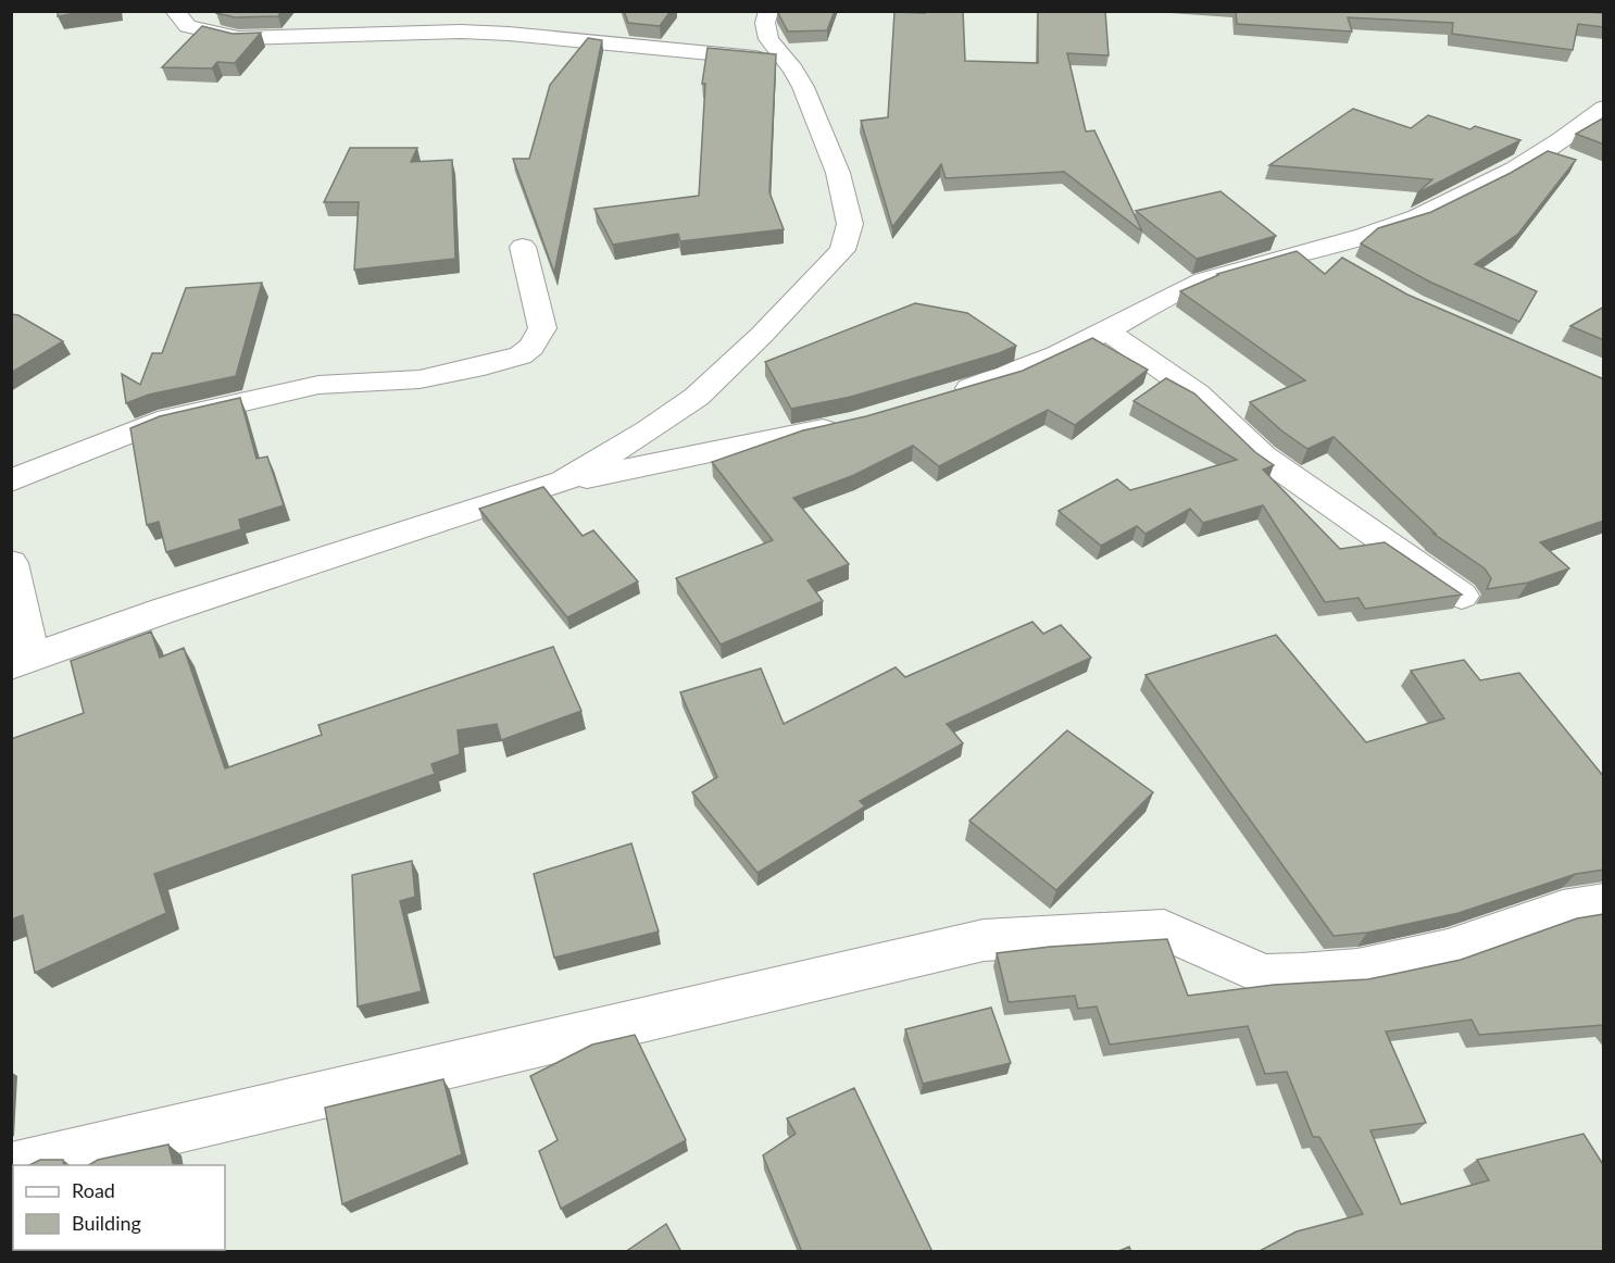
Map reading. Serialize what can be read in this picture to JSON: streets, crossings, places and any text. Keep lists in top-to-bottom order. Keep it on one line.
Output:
{"legend":["Road","Building"]}
